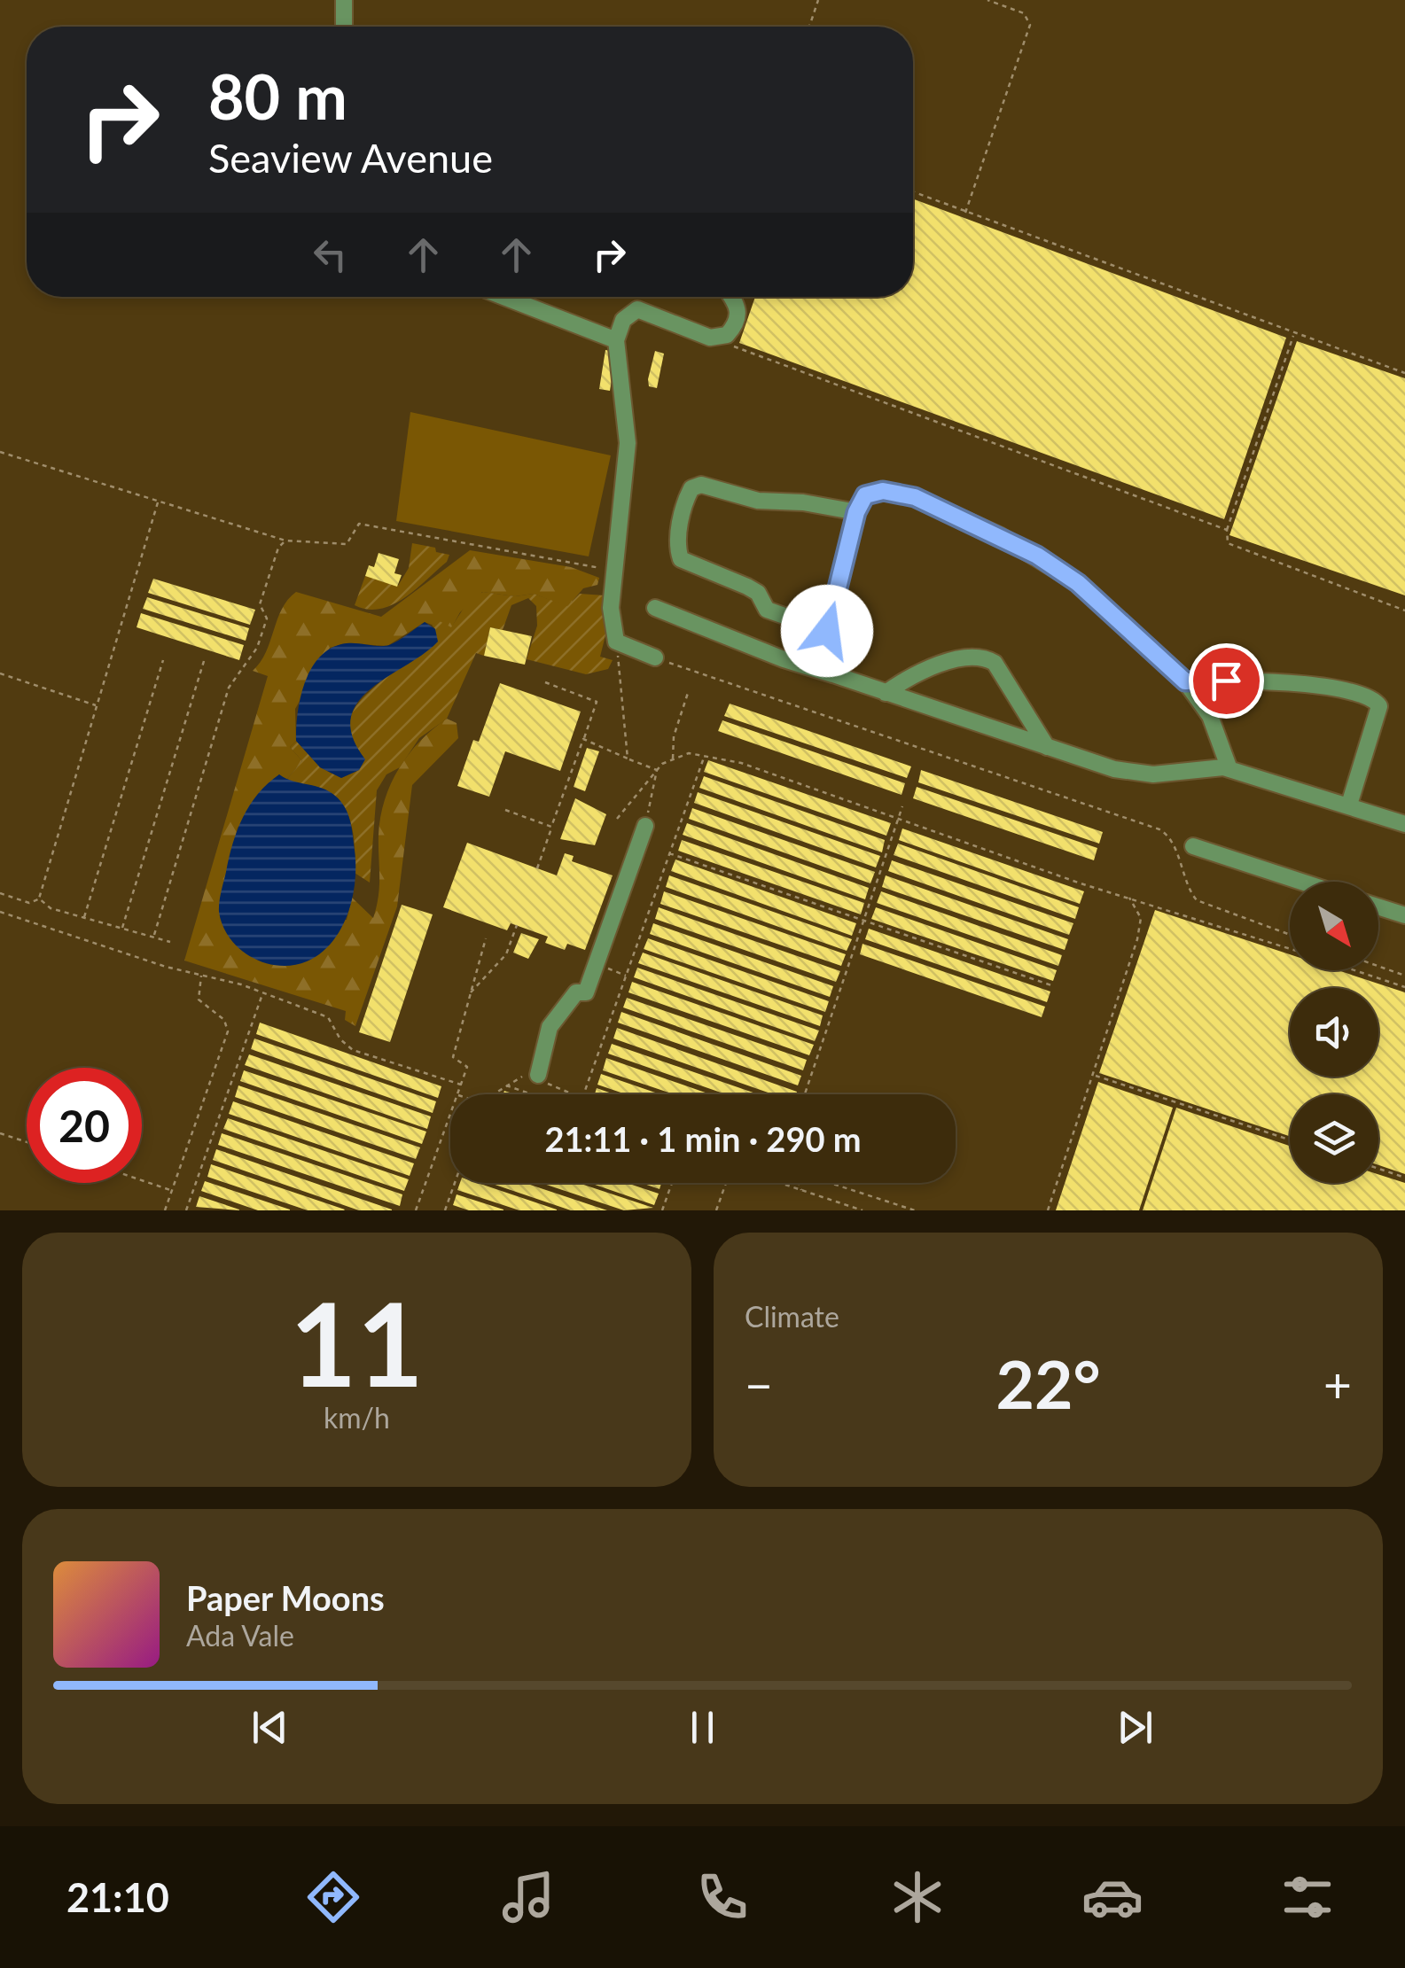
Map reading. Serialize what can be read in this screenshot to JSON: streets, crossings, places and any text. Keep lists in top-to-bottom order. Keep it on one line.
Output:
{"north":"bottom right","page":{"turn":["80 m","Seaview Avenue"],"limit":"20","trip":"21:11 · 1 min · 290 m","tile":[["11","km/h"],"Climate"],"heat":["−","22°","+"],"song":["Paper Moons","Ada Vale"],"tabs":"21:10"}}
